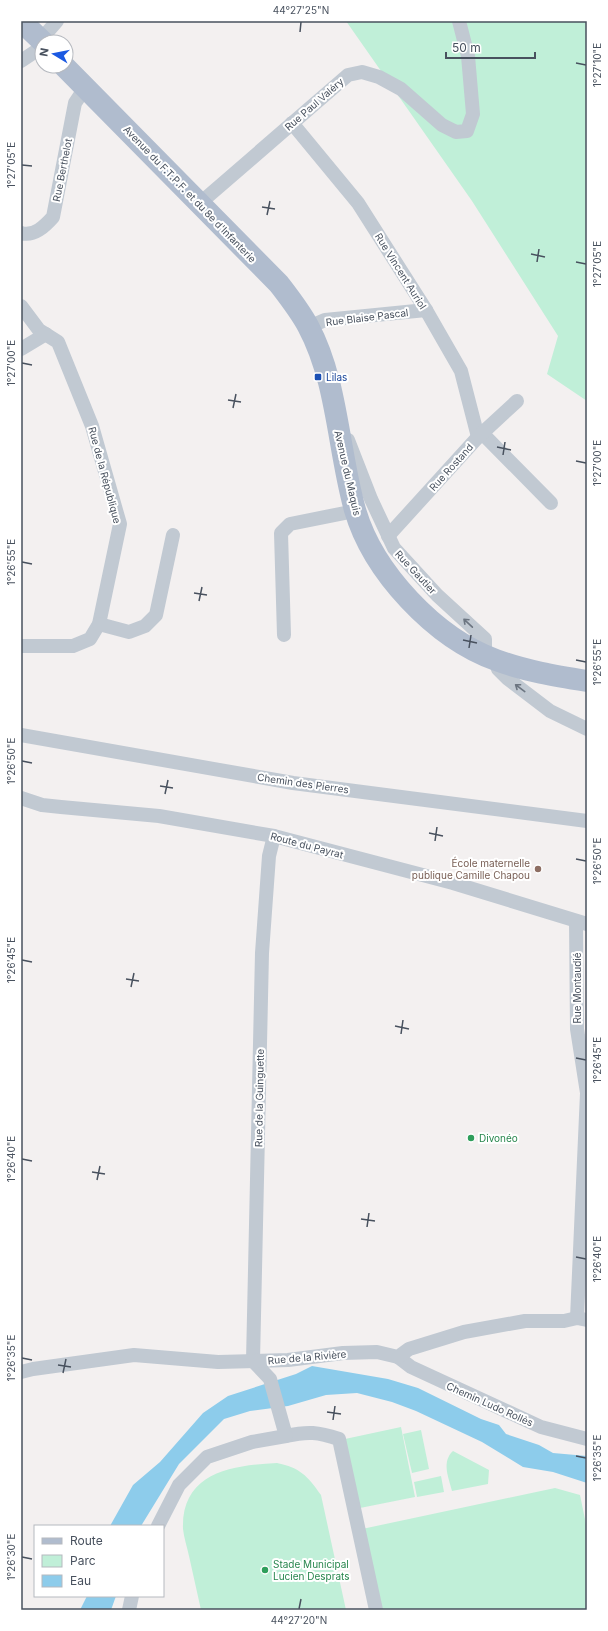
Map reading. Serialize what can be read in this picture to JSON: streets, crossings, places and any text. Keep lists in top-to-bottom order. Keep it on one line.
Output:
{"streets":{"main road":["Avenue du F.T.P.F. et du 8e d'Infanterie","Avenue du Maquis"],"street":["Rue Paul Valéry","Rue Berthelot","Rue Vincent Auriol","Rue Blaise Pascal","Rue Rostand","Rue de la République","Rue Gautier","Chemin des Pierres","Route du Payrat","Rue Montaudié","Rue de la Guinguette","Rue de la Rivière","Chemin Ludo Rollès"]},"crossings":[["Rue Paul Valéry","Avenue du F.T.P.F. et du 8e d'Infanterie"],["Rue Paul Valéry","Rue Vincent Auriol"],["Rue Berthelot","Avenue du F.T.P.F. et du 8e d'Infanterie"],["Avenue du F.T.P.F. et du 8e d'Infanterie","Rue Blaise Pascal"],["Avenue du F.T.P.F. et du 8e d'Infanterie","Avenue du Maquis"],["Rue Vincent Auriol","Rue Blaise Pascal"],["Rue Vincent Auriol","Rue Rostand"],["Rue Blaise Pascal","Avenue du Maquis"],["Rue Rostand","Rue Gautier"],["Avenue du Maquis","Rue Gautier"],["Route du Payrat","Rue Montaudié"],["Route du Payrat","Rue de la Guinguette"],["Rue de la Guinguette","Rue de la Rivière"],["Rue de la Rivière","Chemin Ludo Rollès"]],"one_way":["Rue Gautier"],"places":{"transit":["Lilas"],"other":["École maternelle publique Camille Chapou","Divonéo","Stade Municipal Lucien Desprats"]},"legend":["Route","Parc","Eau"],"scale_bar":"50 m","north":"left","coordinates":["44°27'25\"N","1°27'10\"E","1°27'05\"E","1°27'00\"E","1°26'55\"E","1°26'50\"E","1°26'45\"E","1°26'40\"E","1°26'35\"E","1°26'30\"E","44°27'20\"N"]}
